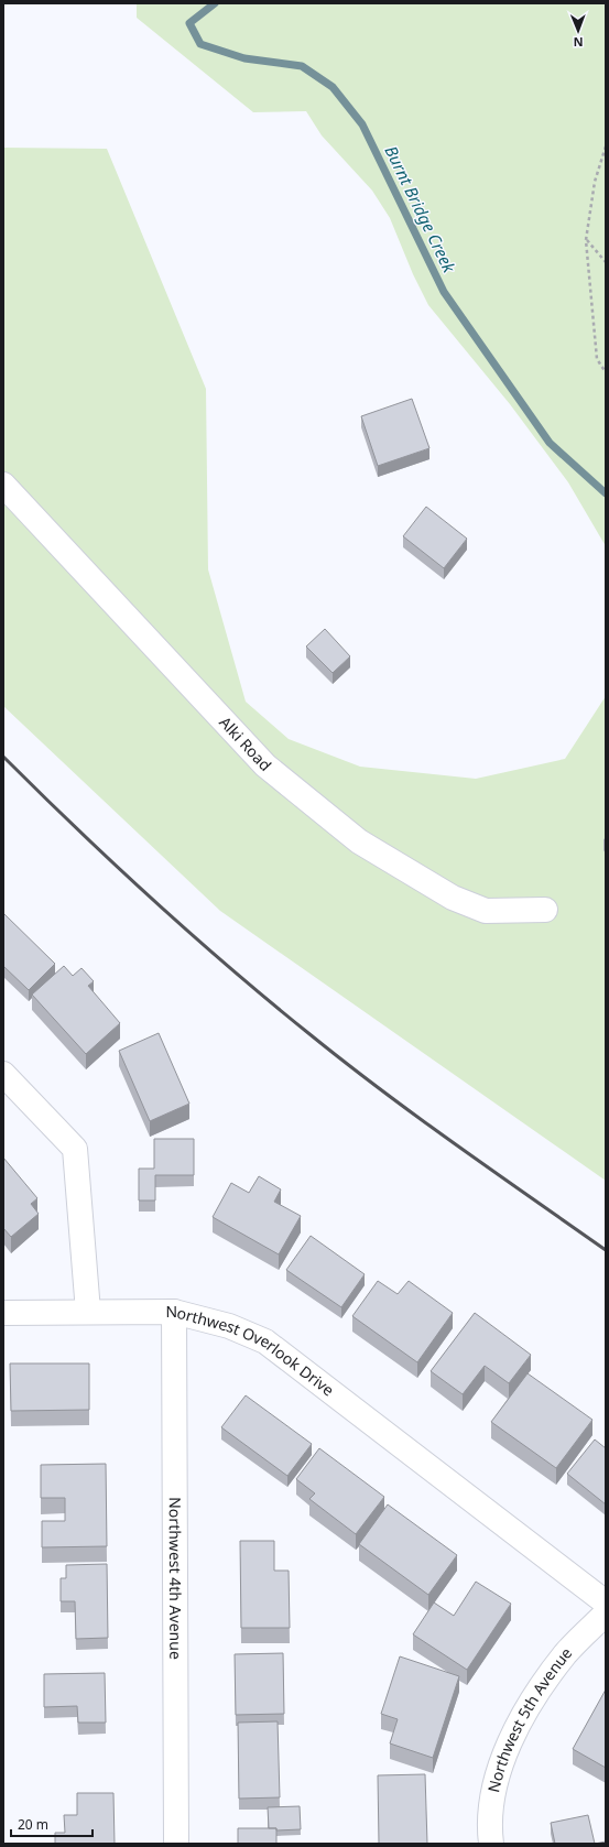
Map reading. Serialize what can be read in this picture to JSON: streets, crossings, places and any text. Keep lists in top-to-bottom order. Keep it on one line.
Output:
{"streets":{"street":["Alki Road","Northwest Overlook Drive","Northwest 4th Avenue","Northwest 5th Avenue"]},"crossings":[["Northwest Overlook Drive","Northwest 4th Avenue"]],"water":["Burnt Bridge Creek"],"scale_bar":"20 m","north":"bottom"}
